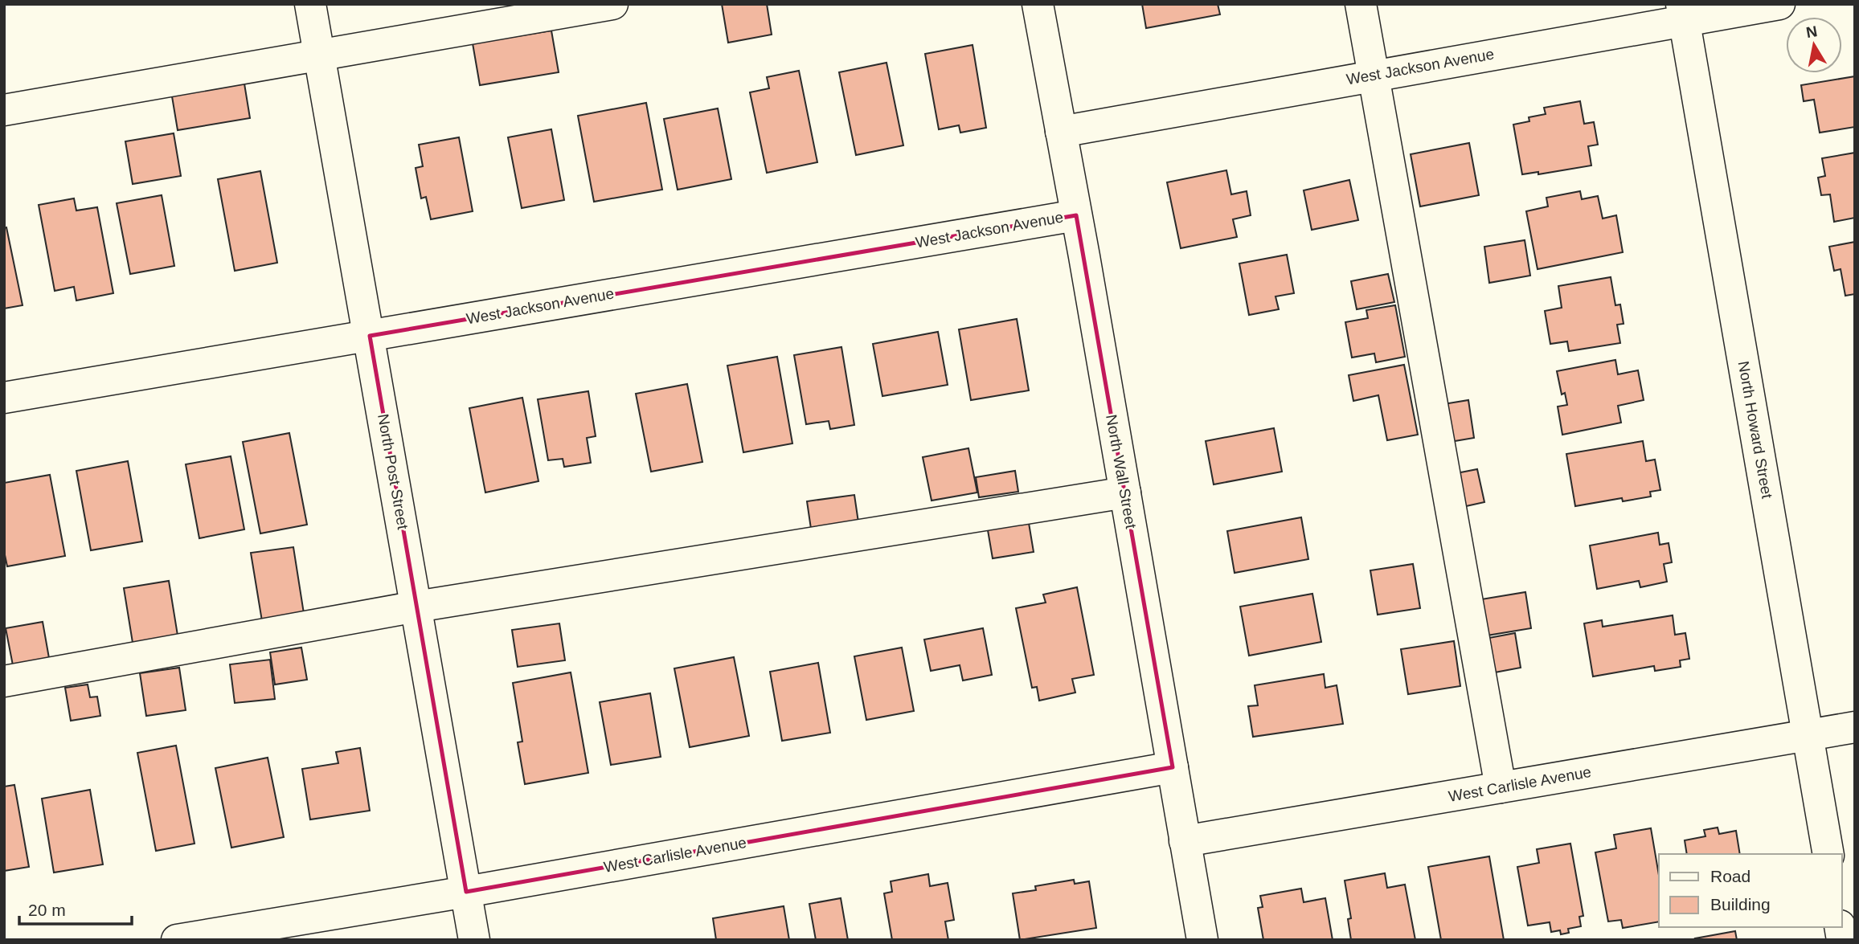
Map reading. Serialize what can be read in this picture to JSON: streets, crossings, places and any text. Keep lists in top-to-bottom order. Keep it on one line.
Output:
{"streets":{"street":["West Jackson Avenue","North Howard Street","North Post Street","North Wall Street","West Carlisle Avenue"]},"crossings":[["West Jackson Avenue","North Howard Street"],["West Jackson Avenue","North Post Street"],["West Jackson Avenue","North Wall Street"],["North Howard Street","West Carlisle Avenue"],["North Post Street","West Carlisle Avenue"],["North Wall Street","West Carlisle Avenue"]],"legend":["Road","Building"],"scale_bar":"20 m","north":"top"}
